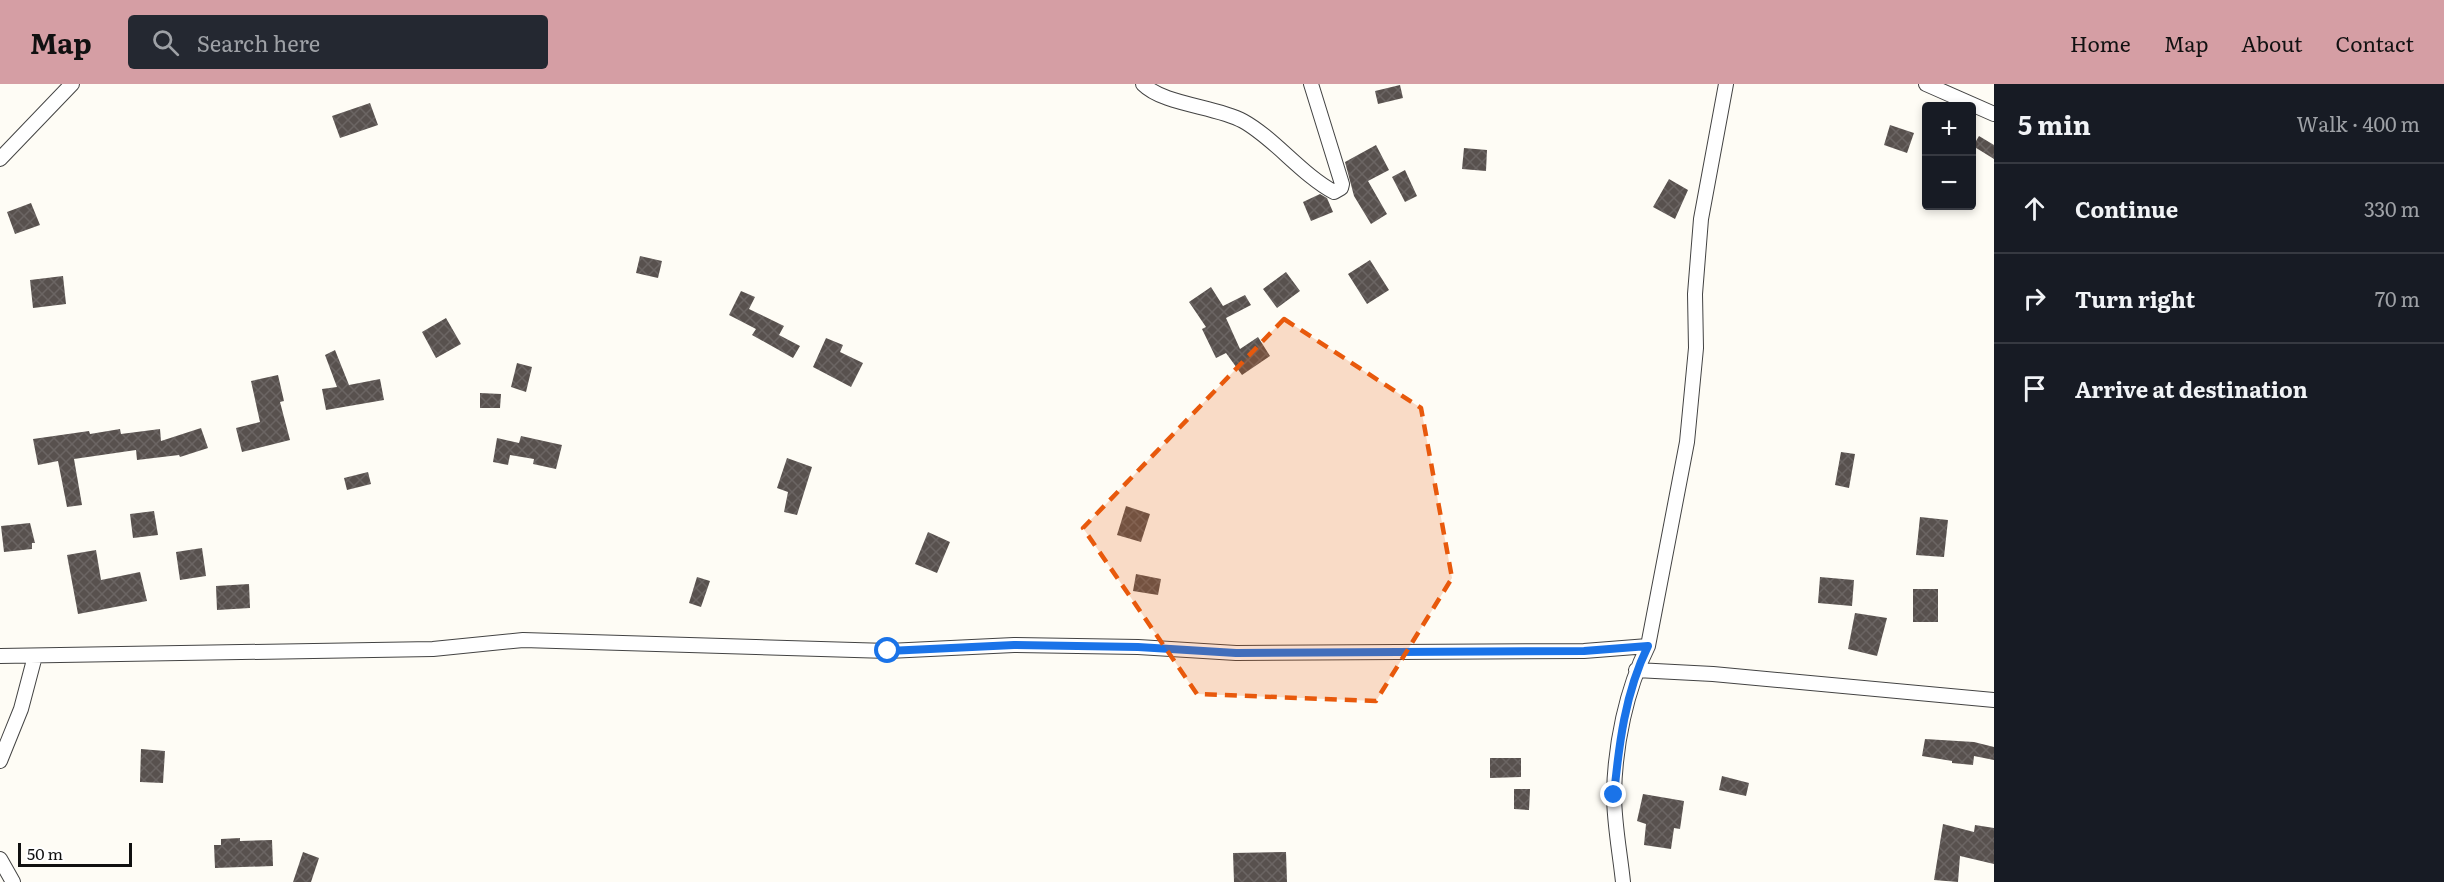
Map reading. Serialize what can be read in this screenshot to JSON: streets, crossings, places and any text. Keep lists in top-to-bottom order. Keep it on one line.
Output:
{"scale_bar":"50 m","page":{"header":"Map","search":"Search here","nav":["Home","Map","About","Contact"],"heading":["5 min","Walk · 400 m"],"map_buttons":["+","−"],"list":[["Continue","330 m"],["Turn right","70 m"],"Arrive at destination"],"scale":"50 m"}}
